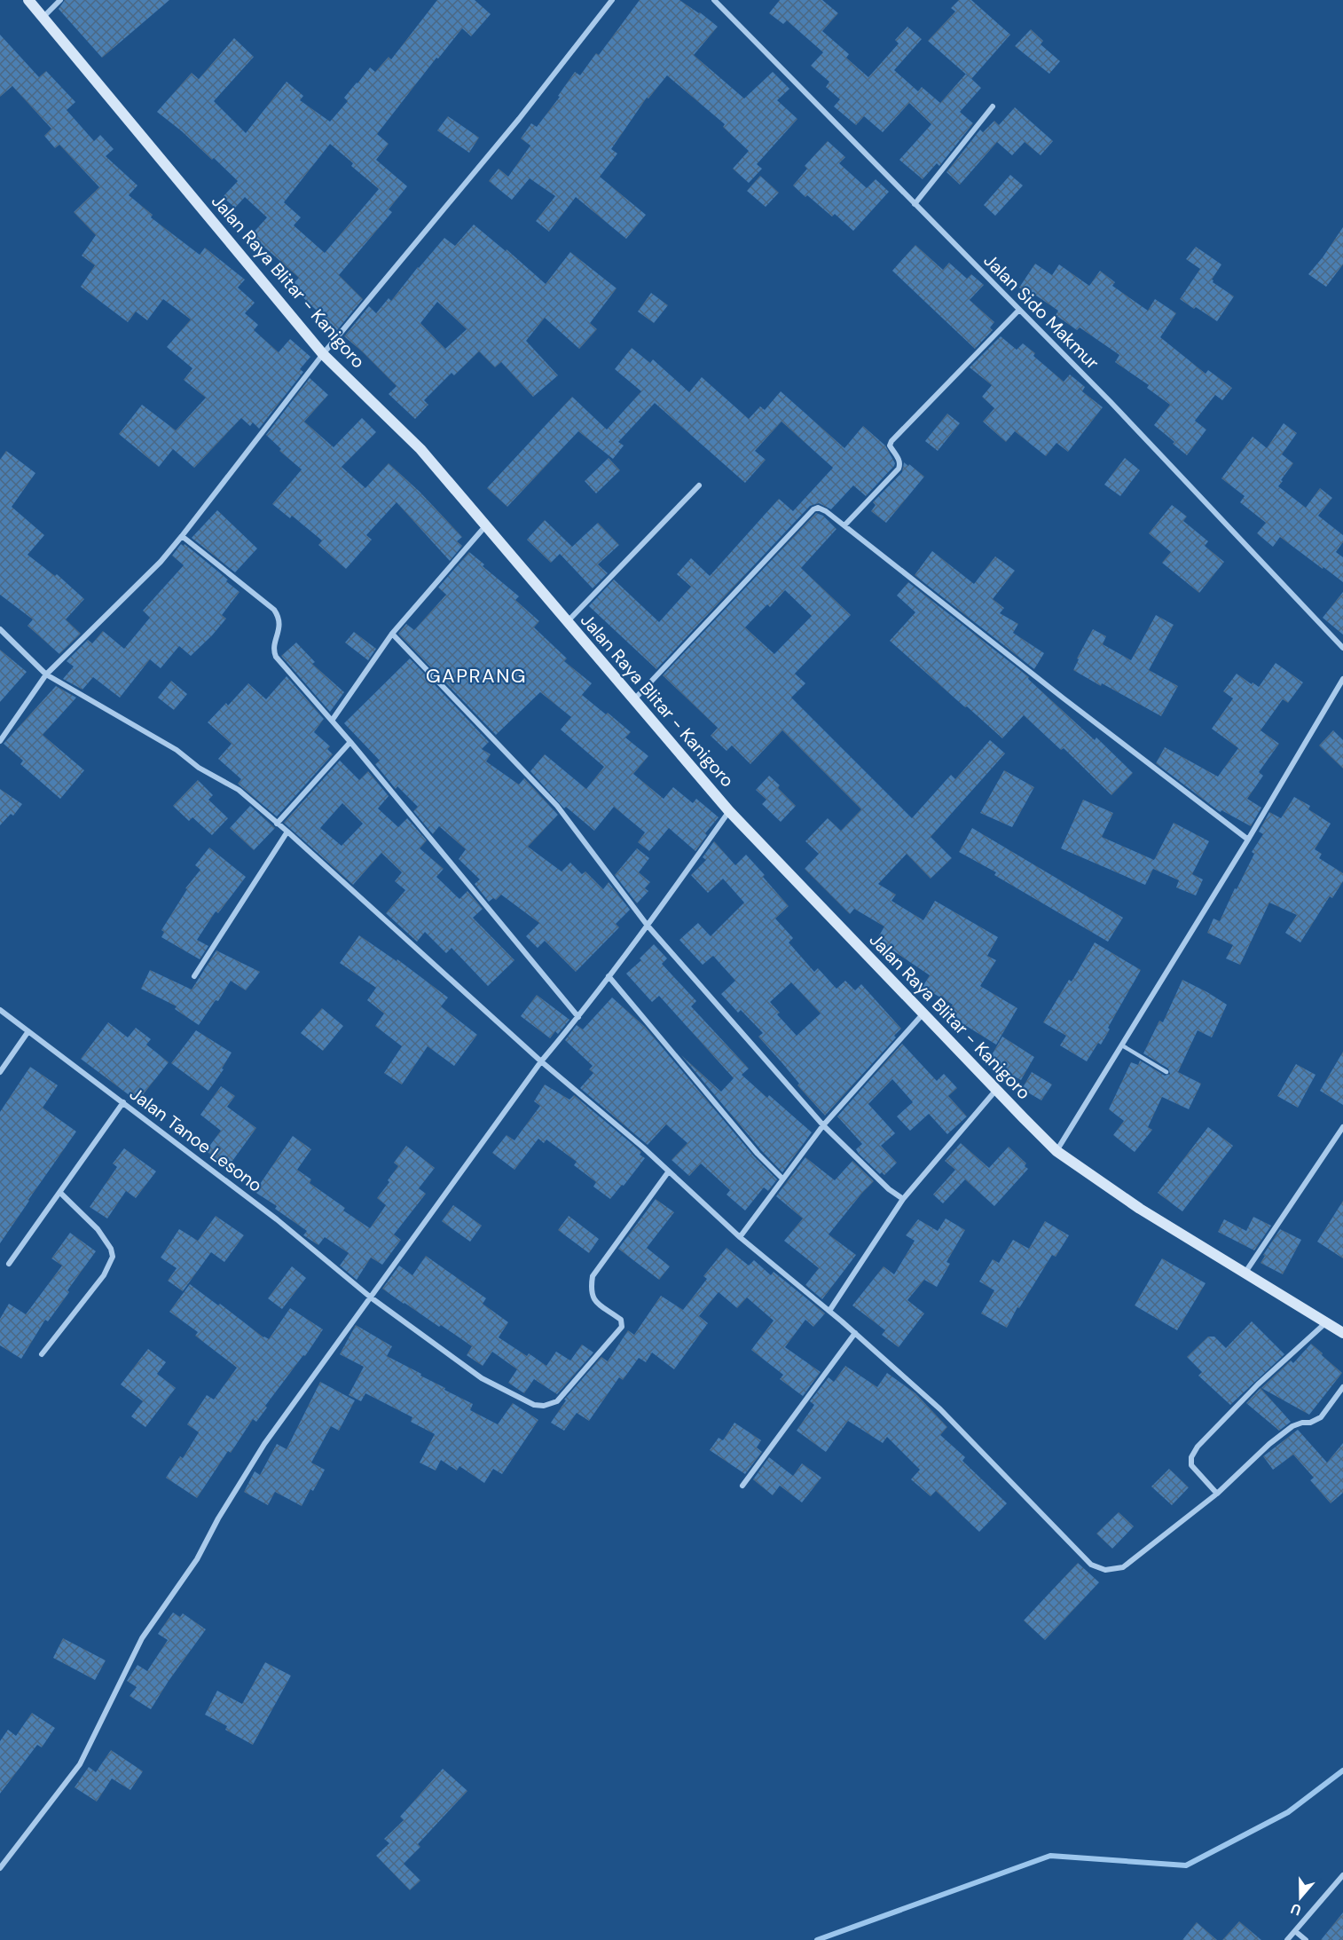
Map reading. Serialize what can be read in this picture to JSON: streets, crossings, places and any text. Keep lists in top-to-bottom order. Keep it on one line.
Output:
{"streets":{"main road":["Jalan Raya Blitar - Kanigoro"],"street":["Jalan Sido Makmur","Jalan Tanoe Lesono"]},"districts":["GAPRANG"],"north":"bottom"}
